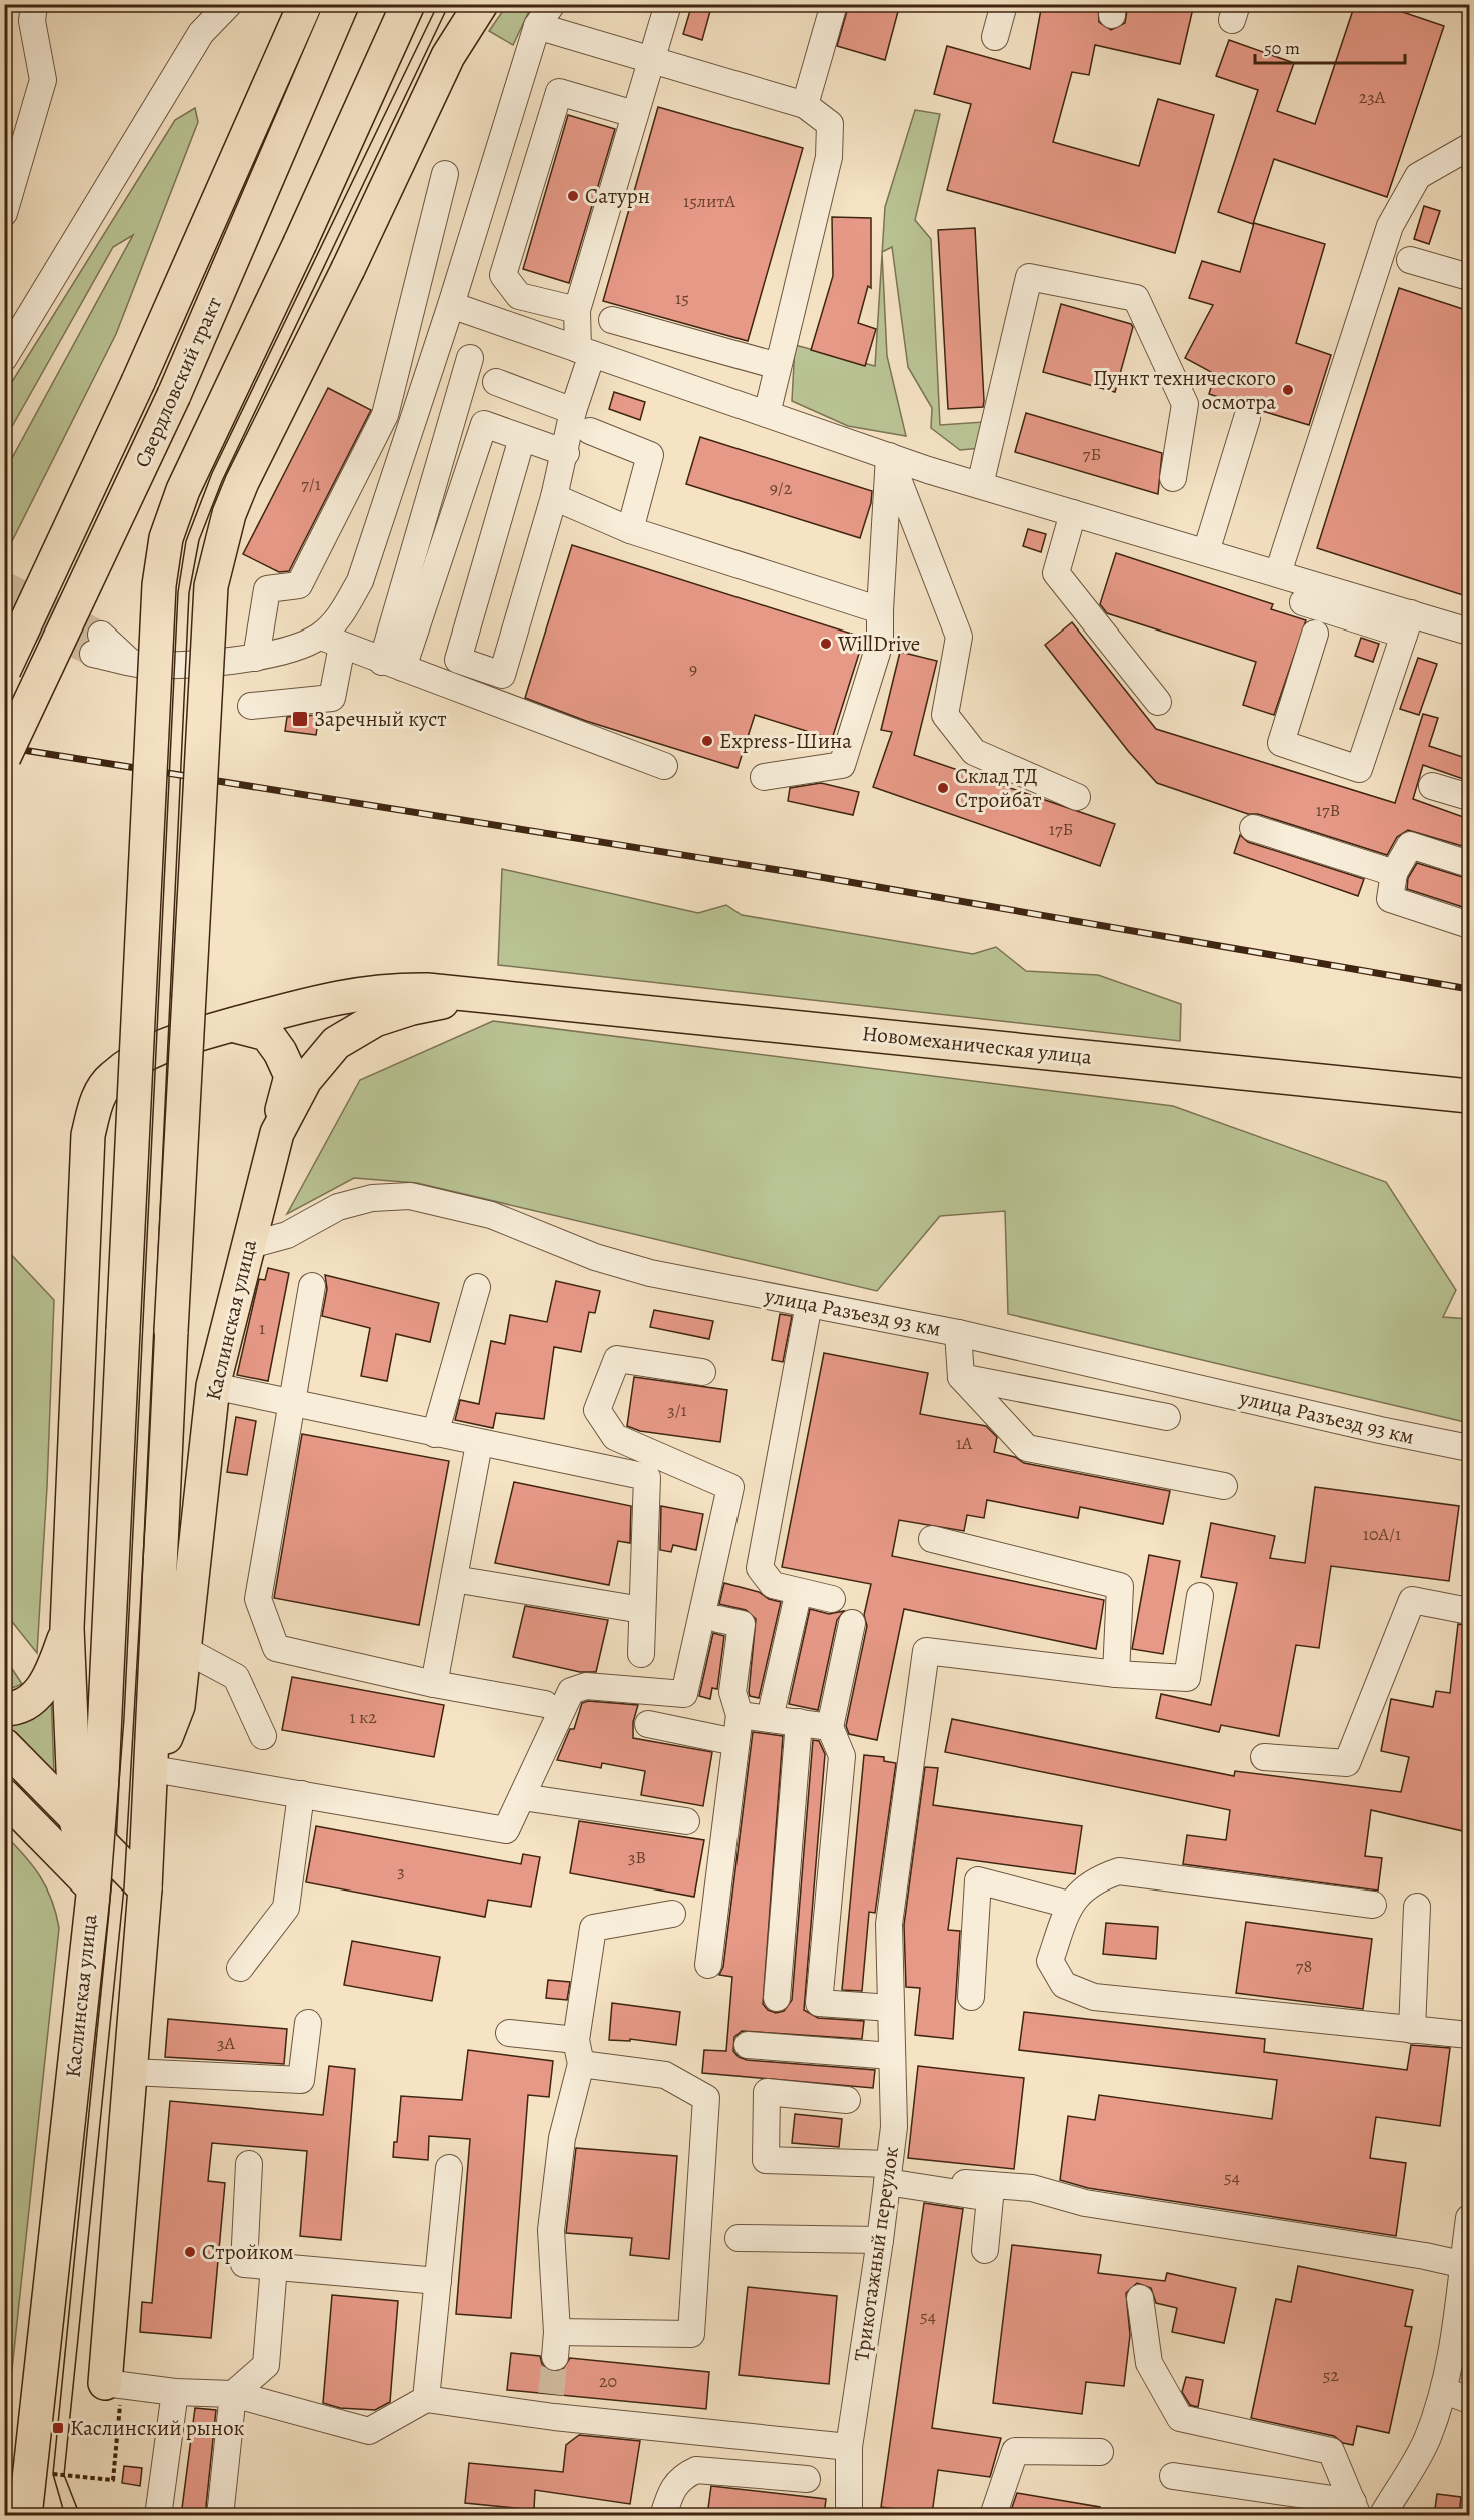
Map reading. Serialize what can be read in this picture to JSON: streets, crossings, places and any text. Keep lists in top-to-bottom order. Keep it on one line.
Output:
{"streets":{"main road":["Свердловский тракт","Новомеханическая улица","Каслинская улица"],"street":["улица Разъезд 93 км","Трикотажный переулок"]},"crossings":[["Новомеханическая улица","Каслинская улица"],["улица Разъезд 93 км","Каслинская улица"]],"places":{"other":["Сатурн","Пункт технического осмотра","WillDrive","Express-Шина","Склад ТД Стройбат","Стройком"],"transit":["Заречный куст","Каслинский рынок"]},"house_numbers":["23А","15литА","15","7Б","7/1","9/2","9","17В","17Б","1","3/1","1А","10А/1","1 к2","3В","3","78","3А","54","54","52","20"],"scale_bar":"50 m"}
